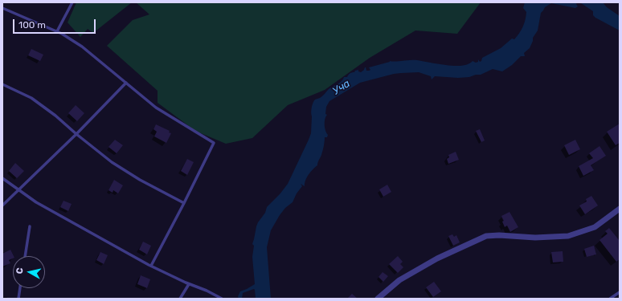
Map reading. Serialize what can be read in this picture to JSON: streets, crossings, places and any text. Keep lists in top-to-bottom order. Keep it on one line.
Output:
{"water":["Уча"],"scale_bar":"100 m","north":"left"}
